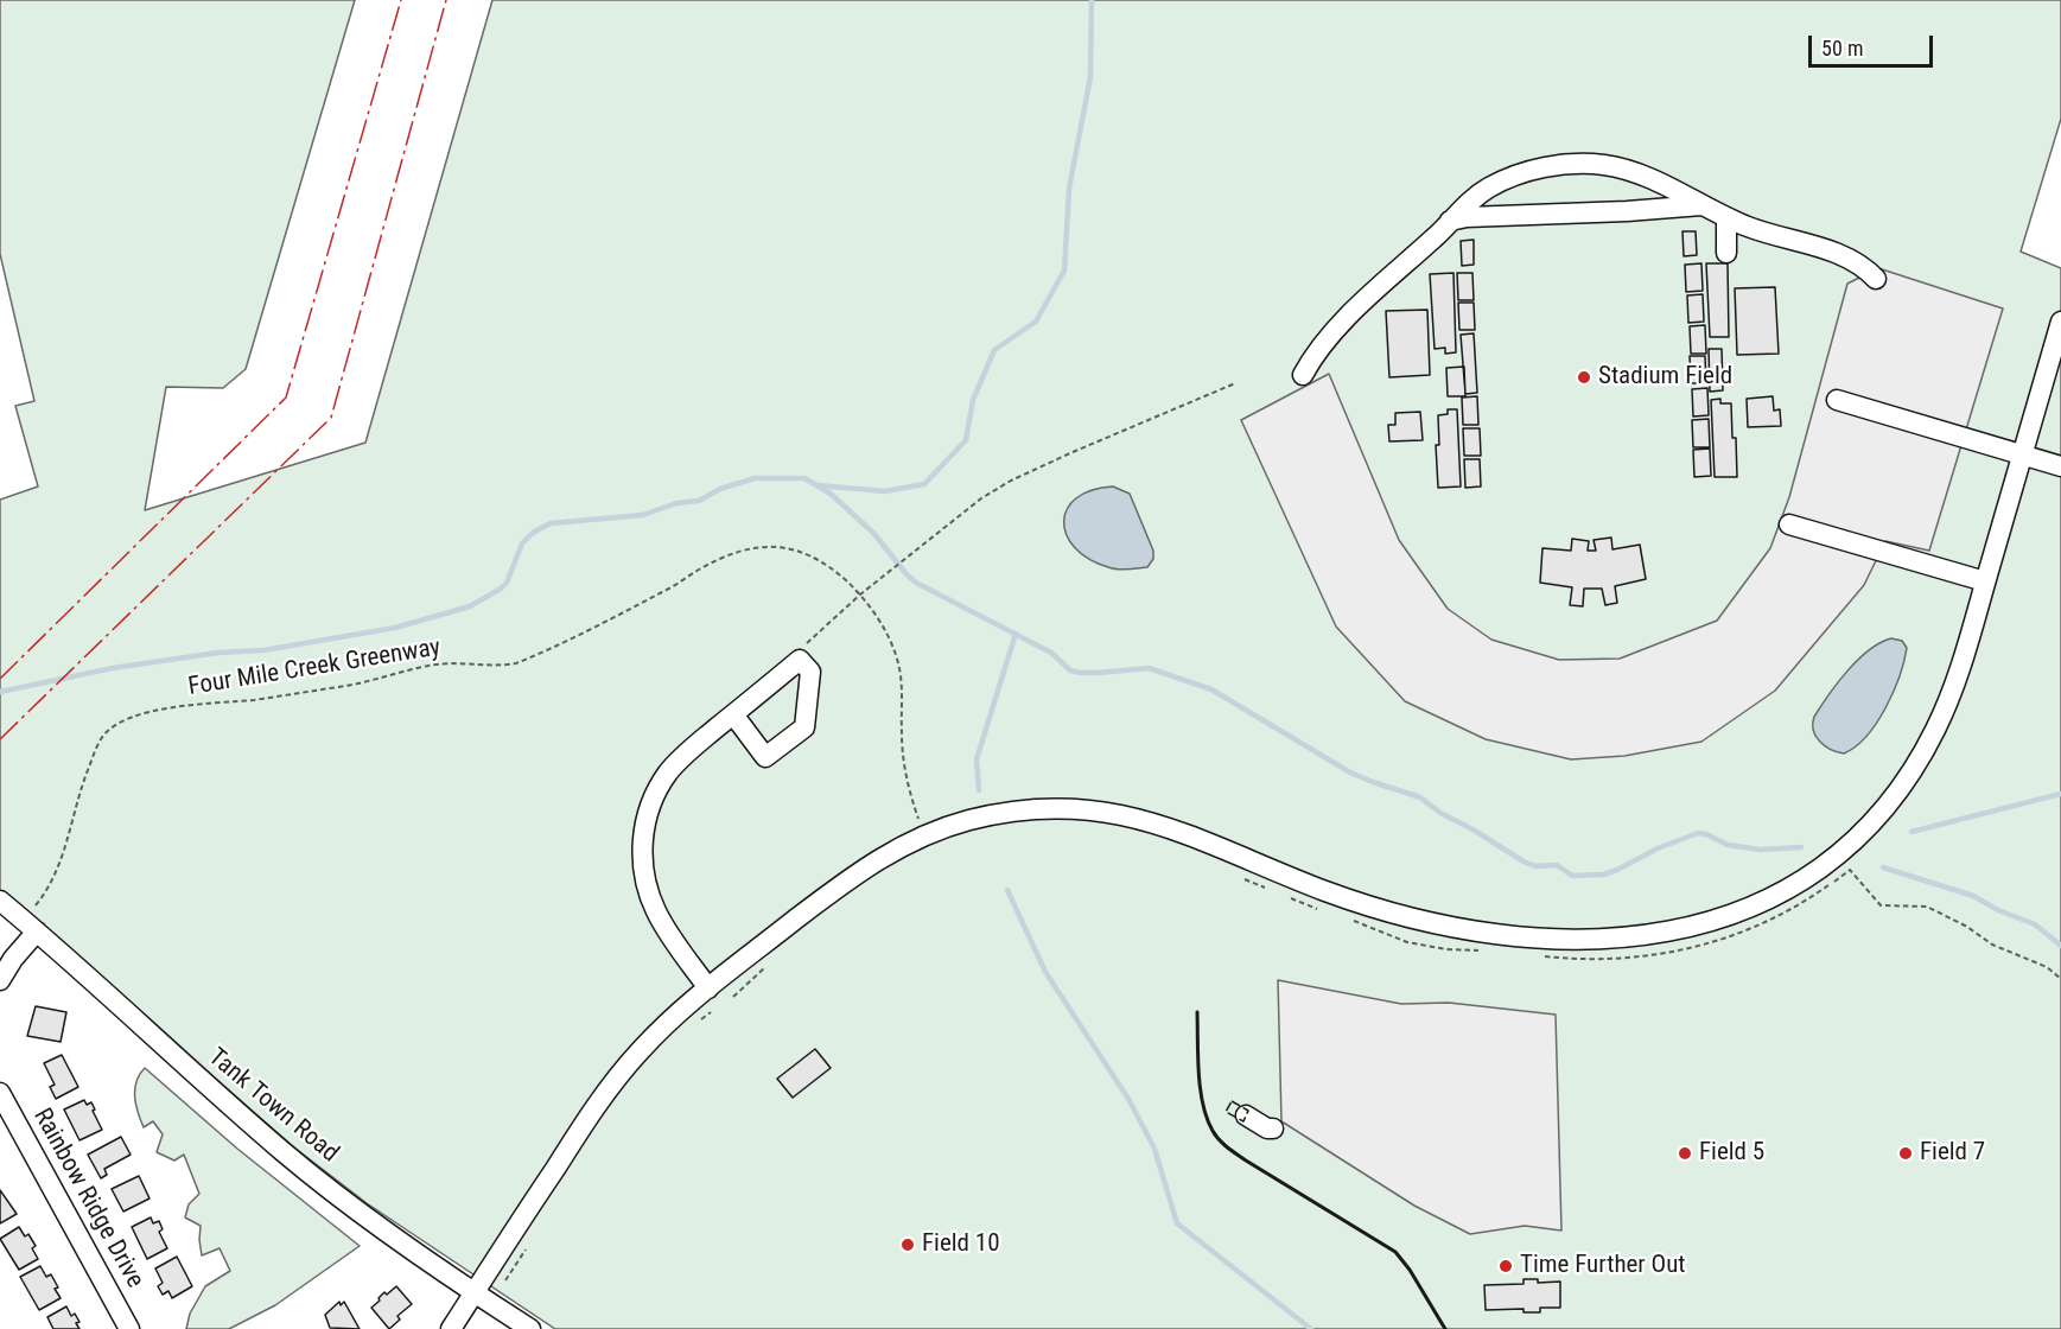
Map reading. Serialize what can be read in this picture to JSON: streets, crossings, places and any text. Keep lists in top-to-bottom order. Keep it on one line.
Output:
{"streets":{"street":["Tank Town Road","Rainbow Ridge Drive"],"path":["Four Mile Creek Greenway"]},"crossings":[["Four Mile Creek Greenway","Tank Town Road"]],"places":["Stadium Field","Field 5","Field 7","Field 10","Time Further Out"],"scale_bar":"50 m"}
